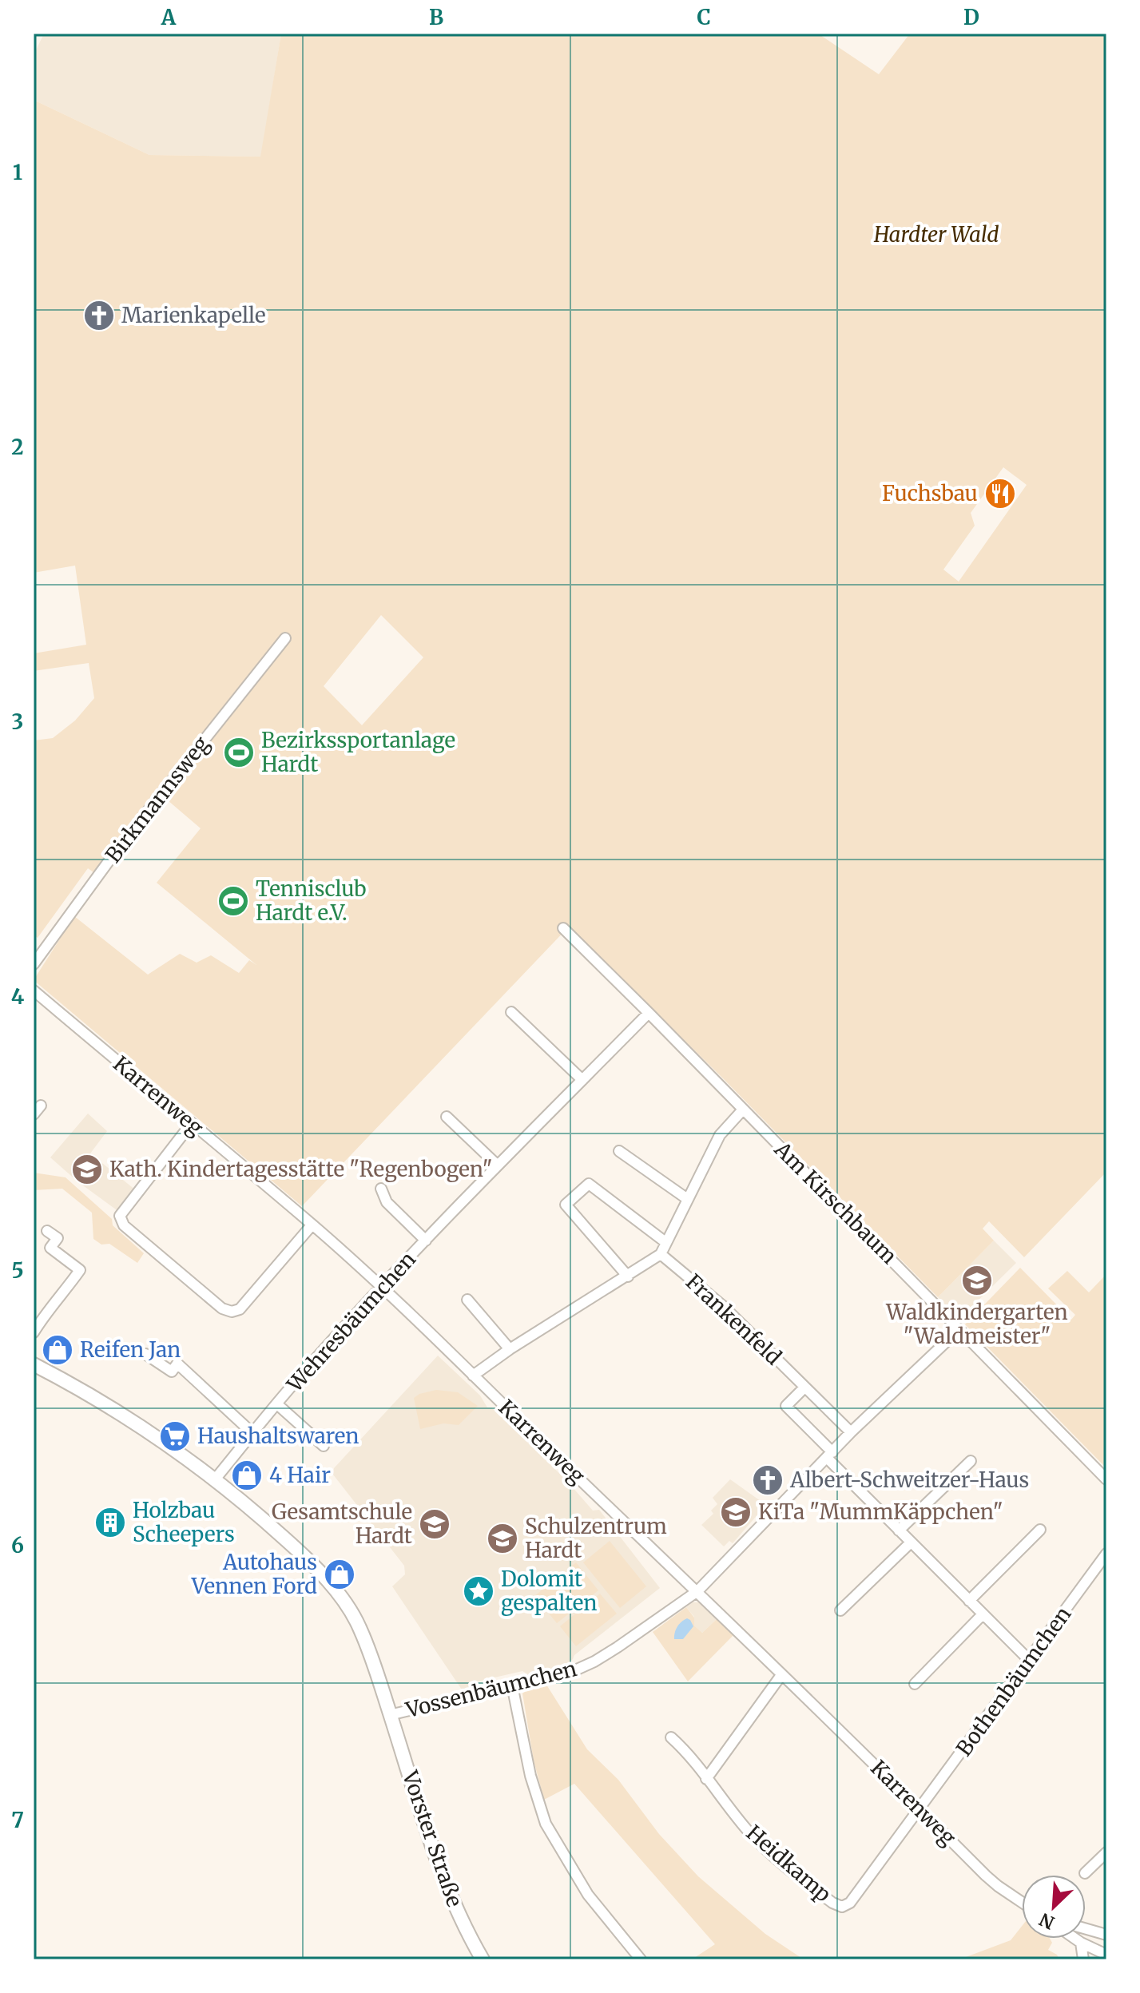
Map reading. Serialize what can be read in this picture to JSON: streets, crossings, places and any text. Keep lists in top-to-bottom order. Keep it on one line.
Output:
{"streets":{"main road":["Vorster Straße"],"street":["Birkmannsweg","Karrenweg","Am Kirschbaum","Frankenfeld","Wehresbäumchen","Bothenbäumchen","Vossenbäumchen","Heidkamp"]},"crossings":[["Karrenweg","Wehresbäumchen"],["Karrenweg","Bothenbäumchen"],["Karrenweg","Vossenbäumchen"],["Karrenweg","Heidkamp"],["Am Kirschbaum","Wehresbäumchen"],["Am Kirschbaum","Vossenbäumchen"],["Frankenfeld","Vossenbäumchen"],["Wehresbäumchen","Vorster Straße"],["Bothenbäumchen","Heidkamp"],["Vossenbäumchen","Vorster Straße"]],"parks":["Hardter Wald"],"places":{"church":["Marienkapelle","Albert-Schweitzer-Haus"],"restaurant":["Fuchsbau"],"sports":["Bezirkssportanlage Hardt","Tennisclub Hardt e.V."],"school or university":["Kath. Kindertagesstätte \"Regenbogen\"","Waldkindergarten \"Waldmeister\"","KiTa \"MummKäppchen\"","Gesamtschule Hardt","Schulzentrum Hardt"],"shop":["Reifen Jan","4 Hair","Autohaus Vennen Ford"],"supermarket":["Haushaltswaren"],"building":["Holzbau Scheepers"],"place":["Dolomit gespalten"]},"north":"bottom left","grid":{"columns":["A","B","C","D"],"rows":["1","2","3","4","5","6","7"]}}
